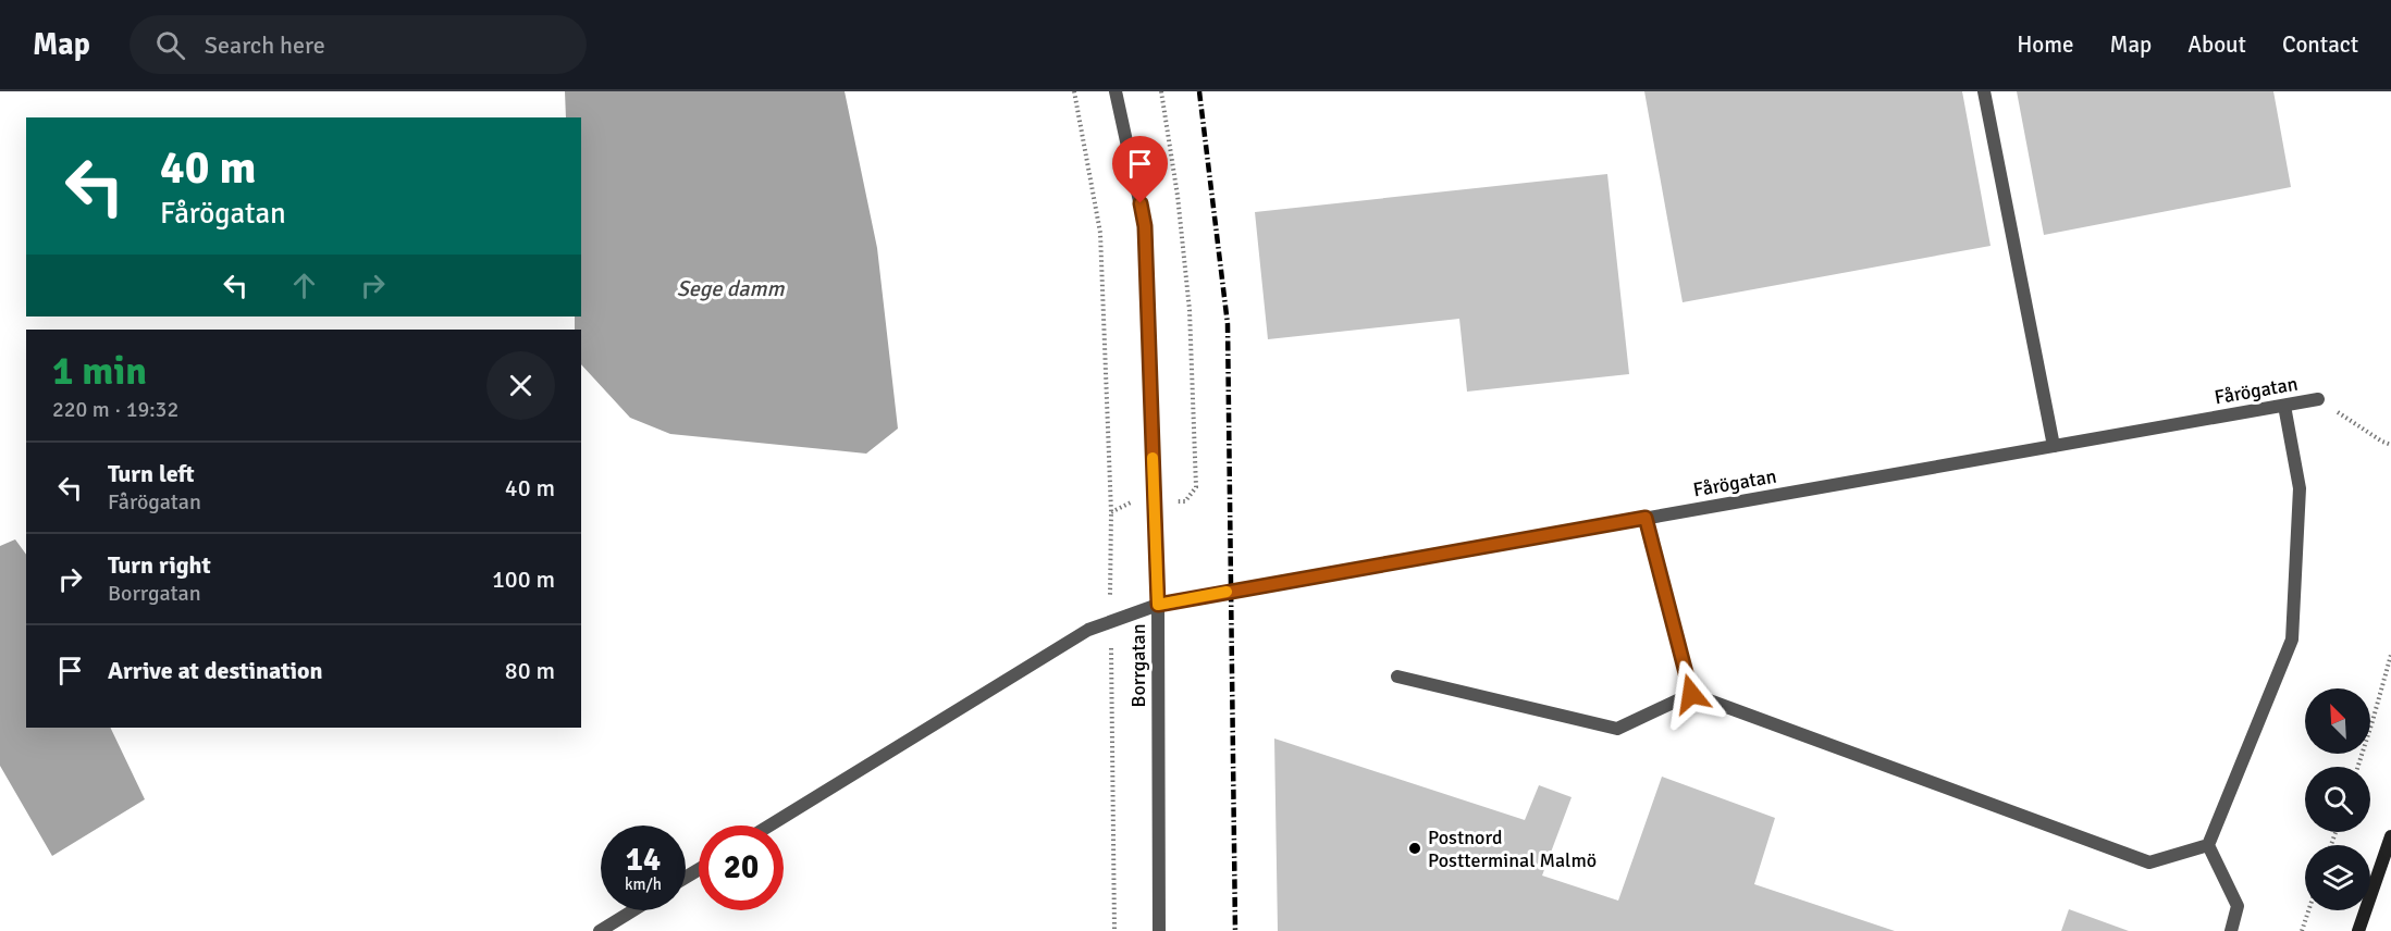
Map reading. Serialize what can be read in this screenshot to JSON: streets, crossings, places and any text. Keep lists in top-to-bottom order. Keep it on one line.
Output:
{"streets":{"street":["Fårögatan","Borrgatan"]},"crossings":[["Fårögatan","Borrgatan"]],"water":["Sege damm"],"places":["Postnord Postterminal Malmö"],"north":"top left","page":{"header":"Map","search":"Search here","nav":["Home","Map","About","Contact"],"turn":["40 m","Fårögatan"],"heading":["1 min","220 m · 19:32"],"list":[{"name":"Turn left","note":"Fårögatan","value":"40 m"},{"name":"Turn right","note":"Borrgatan","value":"100 m"},{"name":"Arrive at destination","value":"80 m"}],"speed":"14 km/h","limit":"20"}}
